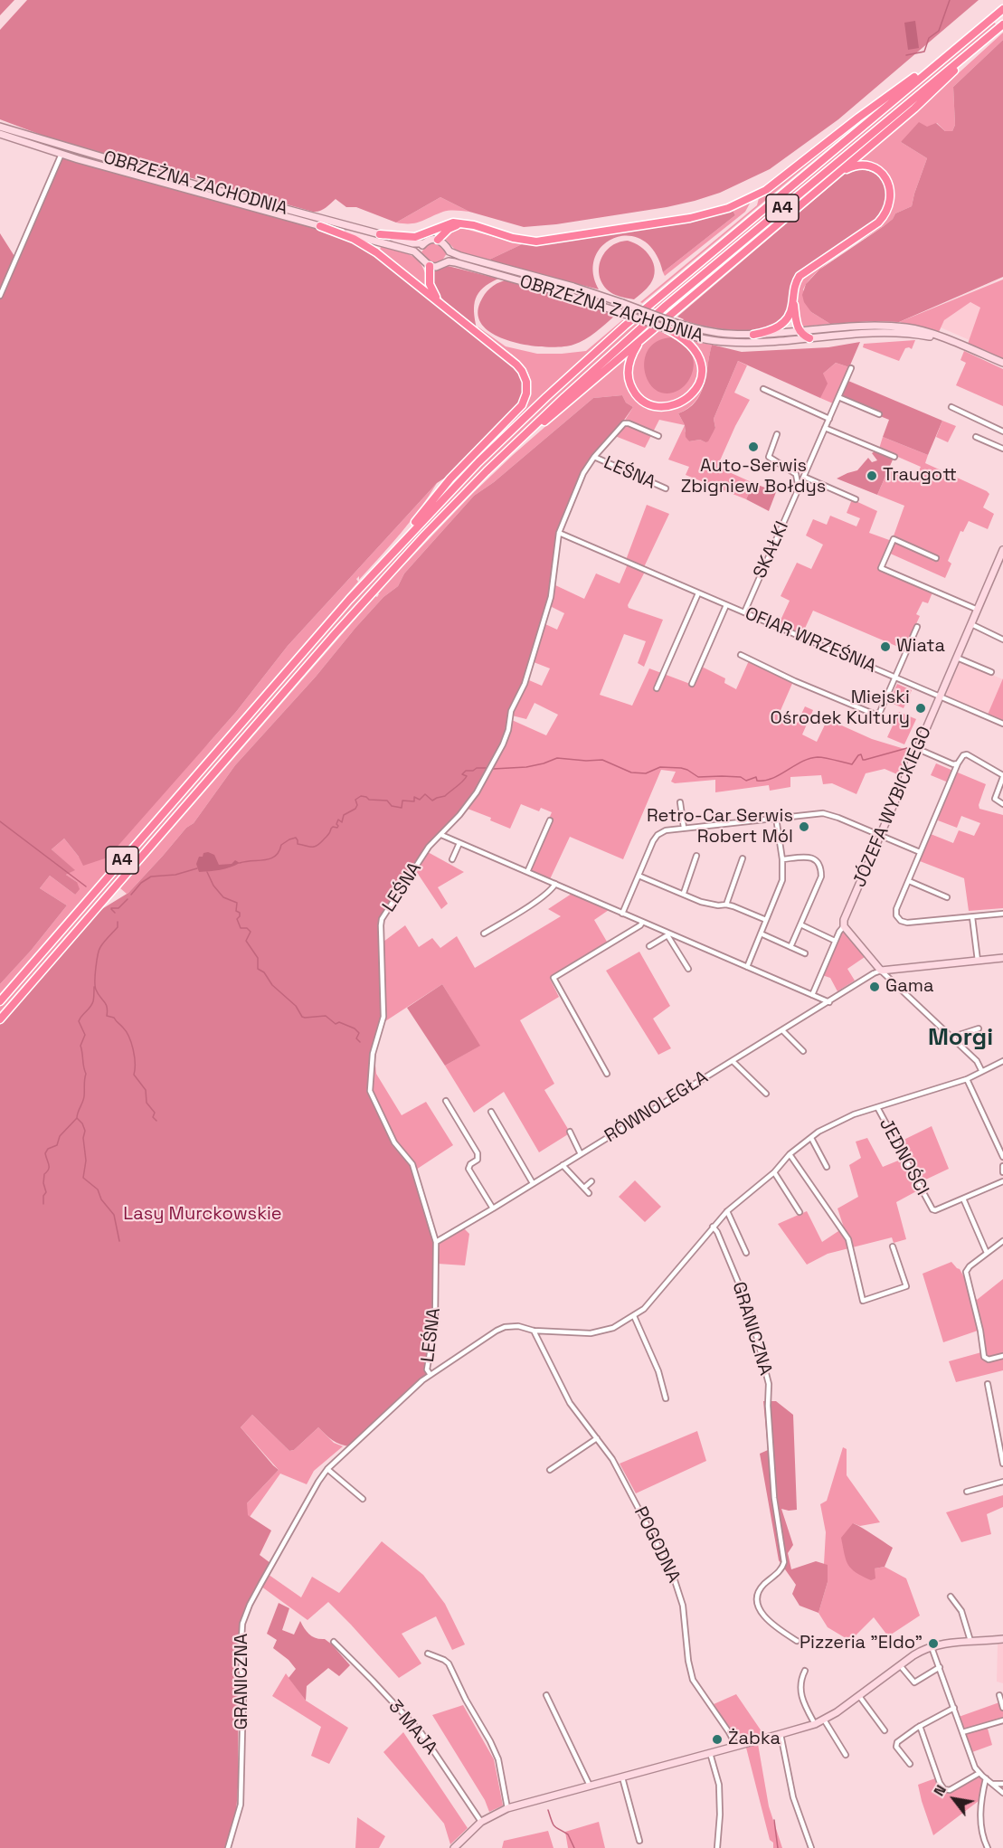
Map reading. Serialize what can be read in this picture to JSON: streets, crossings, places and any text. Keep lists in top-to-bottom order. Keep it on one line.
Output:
{"streets":{"highway":["A4"],"street":["OBRZEŻNA ZACHODNIA","LEŚNA","SKAŁKI","OFIAR WRZEŚNIA","JÓZEFA WYBICKIEGO","RÓWNOLEGŁA","JEDNOŚCI","GRANICZNA","POGODNA","3 MAJA"]},"crossings":[["LEŚNA","OFIAR WRZEŚNIA"],["LEŚNA","RÓWNOLEGŁA"],["LEŚNA","GRANICZNA"],["SKAŁKI","OFIAR WRZEŚNIA"],["OFIAR WRZEŚNIA","JÓZEFA WYBICKIEGO"],["JEDNOŚCI","GRANICZNA"],["GRANICZNA","POGODNA"]],"districts":["Morgi"],"parks":["Lasy Murckowskie"],"places":["Auto-Serwis Zbigniew Bołdys","Traugott","Wiata","Miejski Ośrodek Kultury","Retro-Car Serwis Robert Mól","Gama","Pizzeria \"Eldo\"","Żabka"],"north":"top left"}
